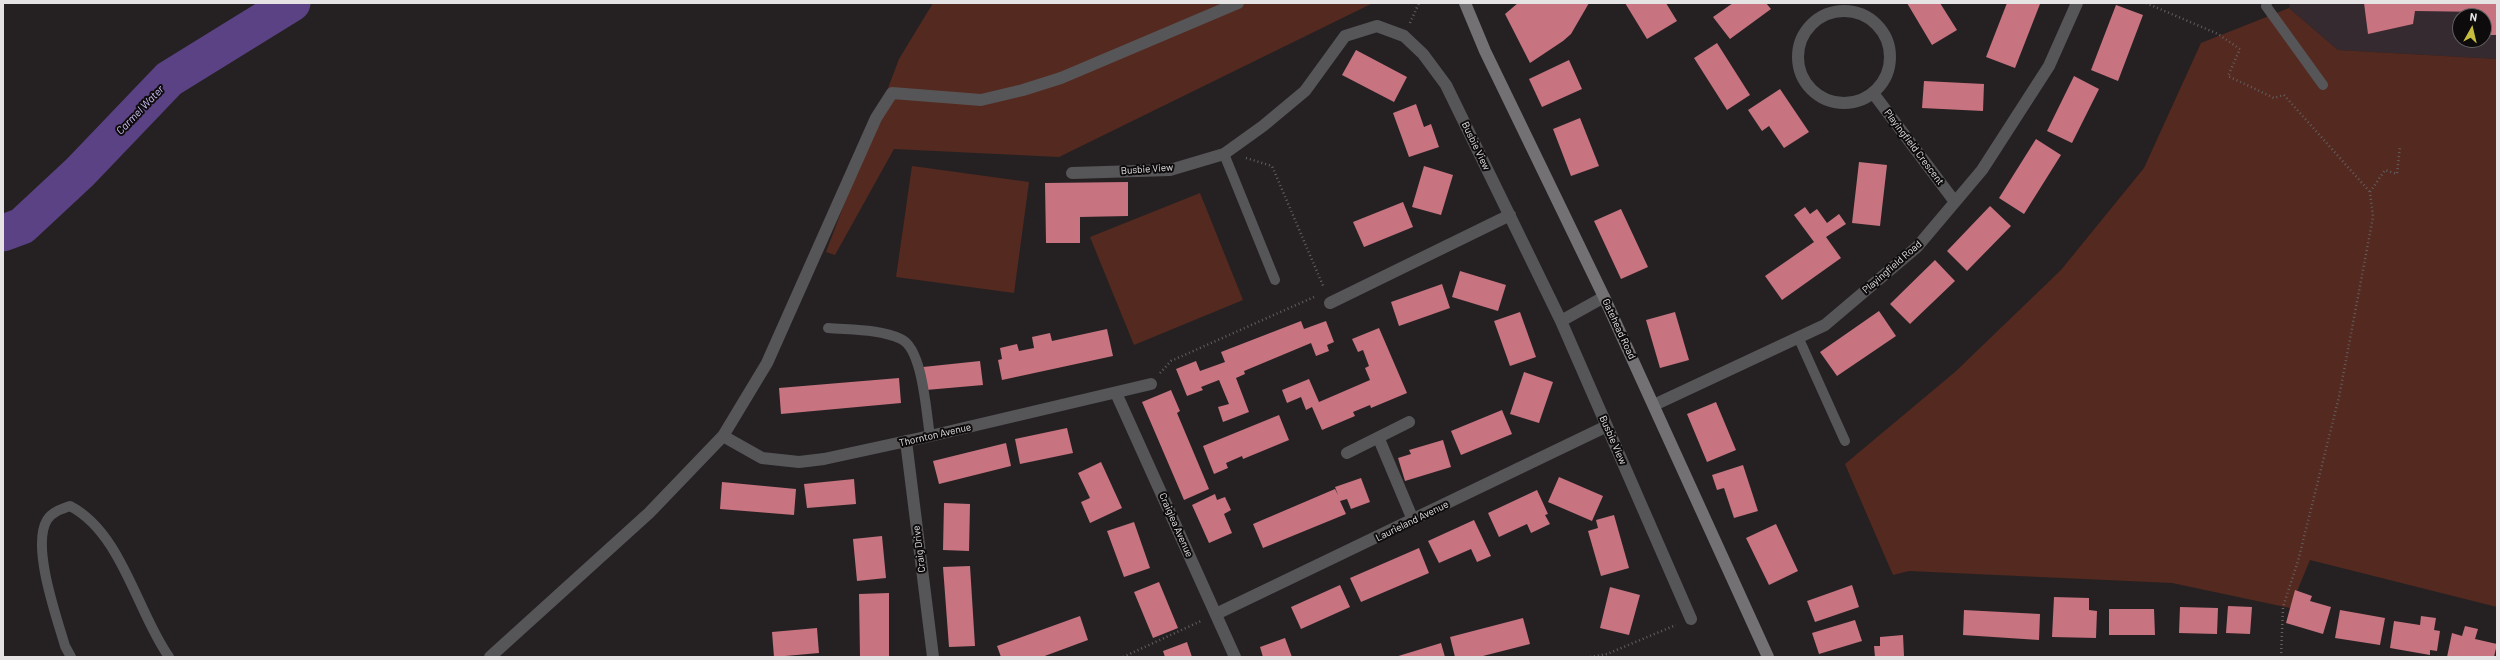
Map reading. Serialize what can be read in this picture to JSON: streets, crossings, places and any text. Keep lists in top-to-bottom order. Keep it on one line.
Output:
{"streets":{"main road":["Gatehead Road"],"street":["Busbie View","Playingfield Crescent","Playingfield Road","Thornton Avenue","Laurieland Avenue","Craiglea Avenue","Craig Drive"]},"crossings":[["Busbie View","Laurieland Avenue"],["Playingfield Crescent","Playingfield Road"],["Playingfield Road","Gatehead Road"],["Thornton Avenue","Craiglea Avenue"],["Thornton Avenue","Craig Drive"],["Laurieland Avenue","Craiglea Avenue"]],"water":["Carmel Water"],"north":"top"}
